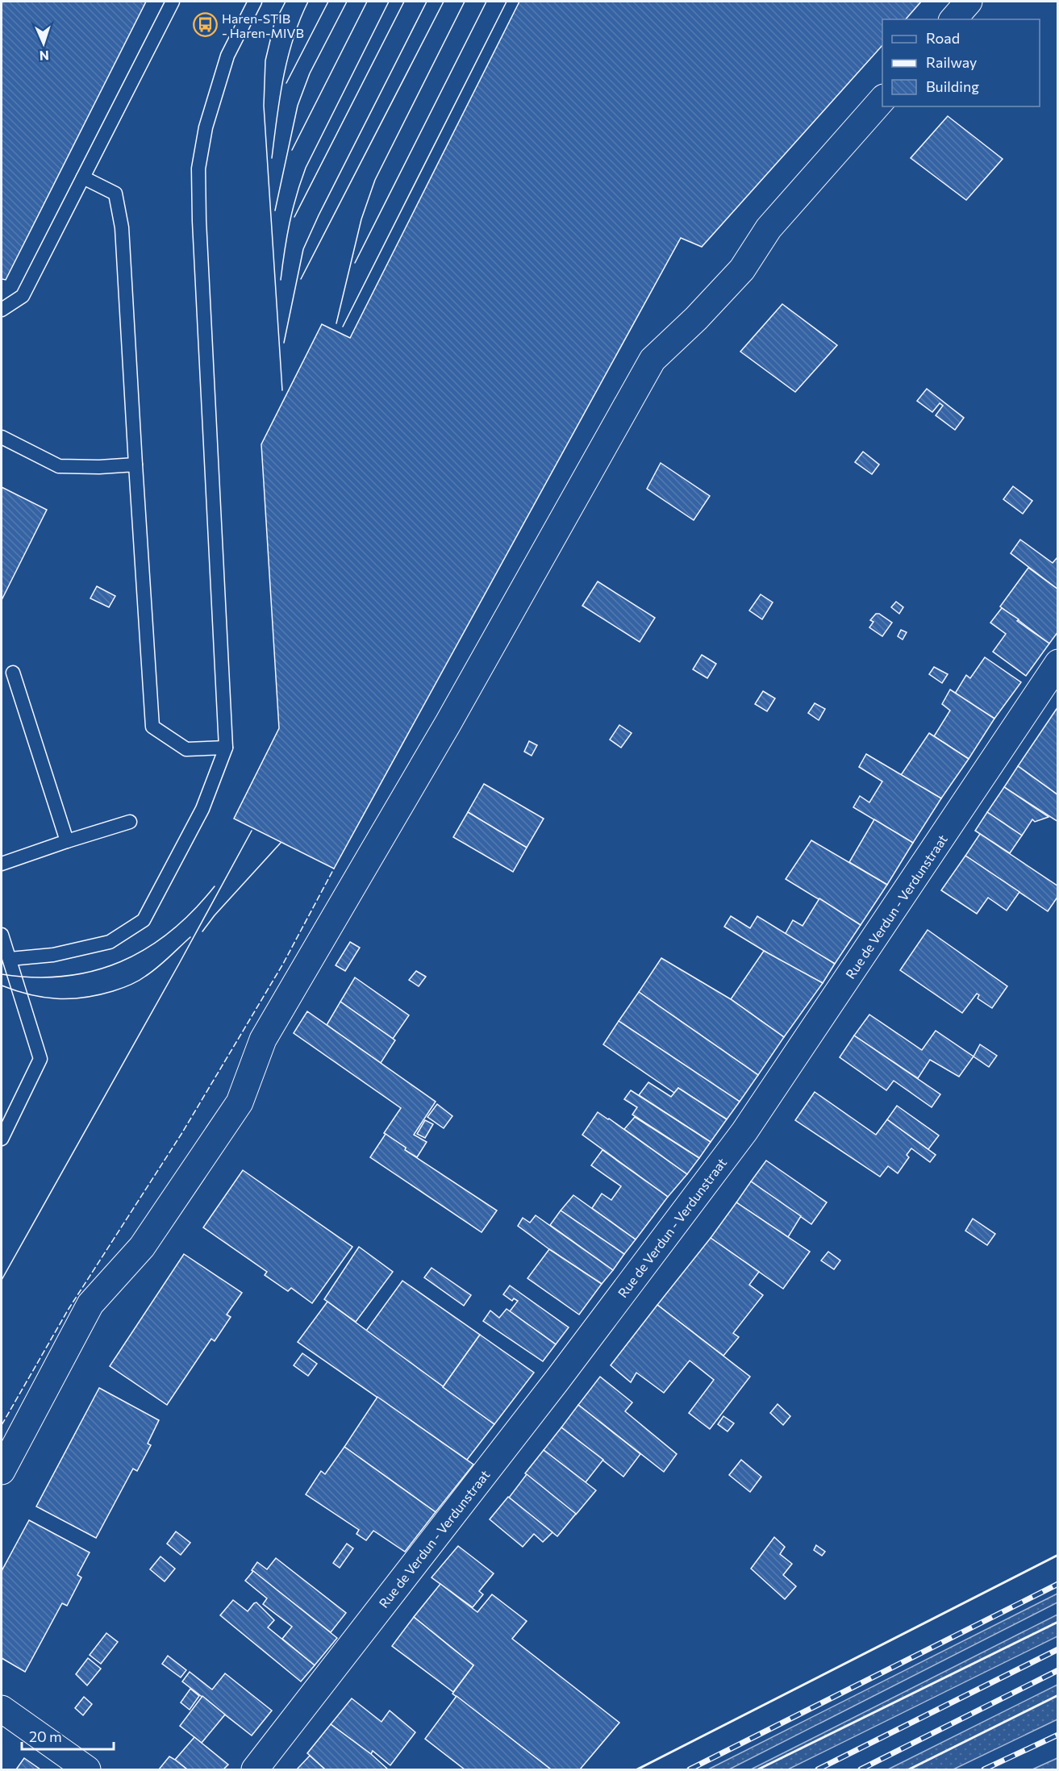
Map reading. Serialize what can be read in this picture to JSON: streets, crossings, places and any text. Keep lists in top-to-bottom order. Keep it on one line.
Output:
{"streets":{"street":["Rue de Verdun - Verdunstraat"]},"places":{"bus stop":["Haren-STIB - Haren-MIVB"]},"legend":["Road","Railway","Building"],"scale_bar":"20 m","north":"bottom"}
